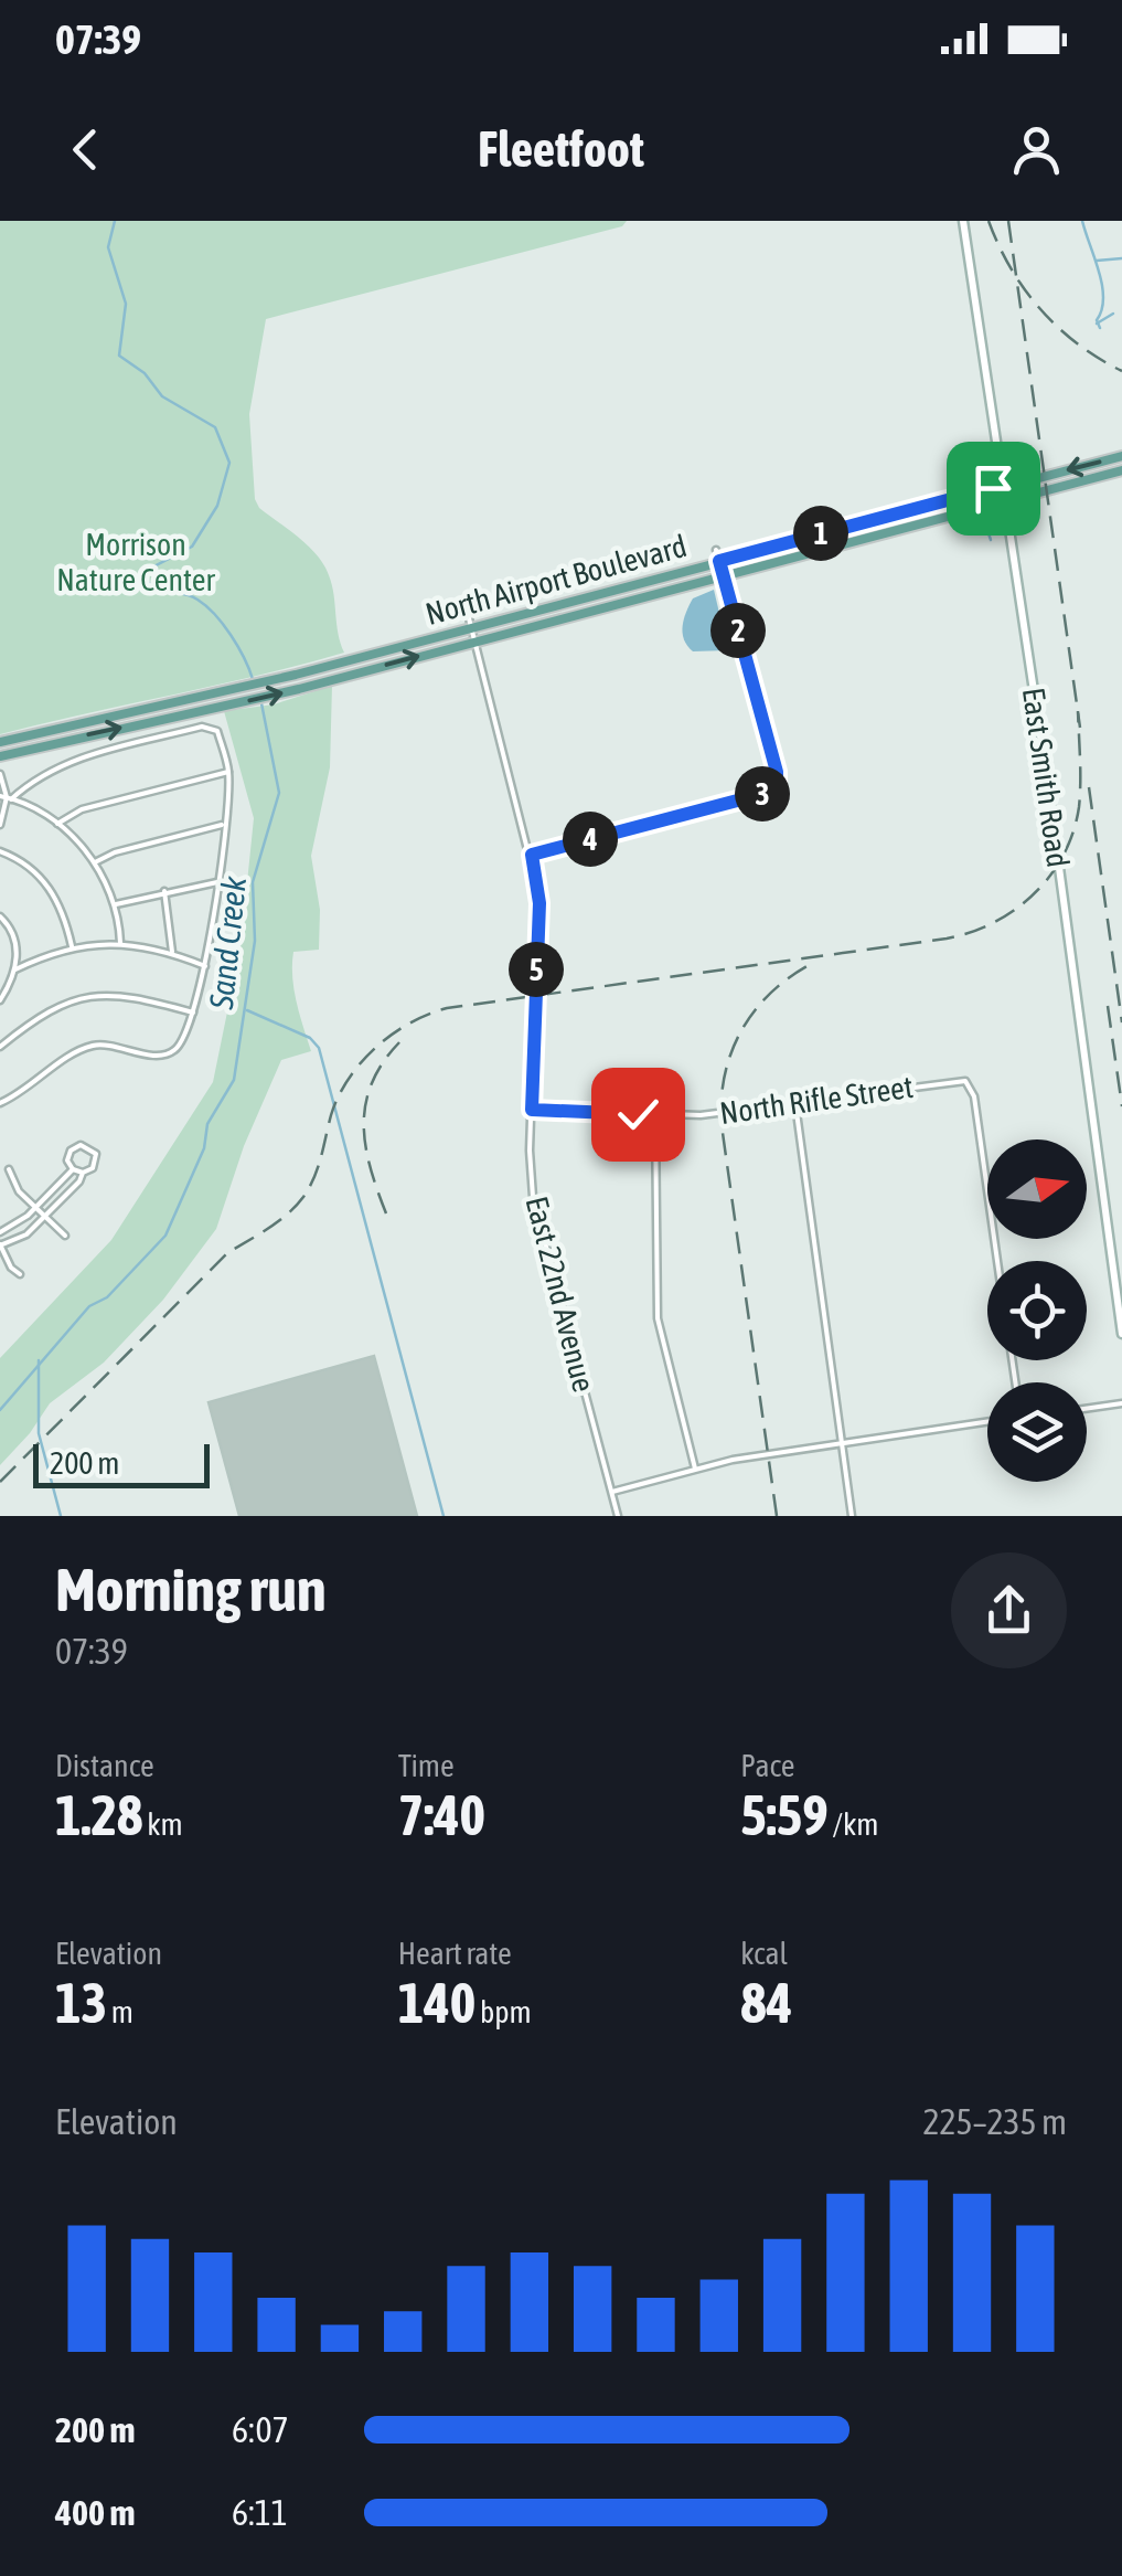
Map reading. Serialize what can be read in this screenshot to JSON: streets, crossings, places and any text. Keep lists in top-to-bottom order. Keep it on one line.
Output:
{"streets":{"main road":["North Airport Boulevard"],"street":["East Smith Road","North Rifle Street","East 22nd Avenue"]},"crossings":[["North Airport Boulevard","East Smith Road"],["North Airport Boulevard","East 22nd Avenue"],["North Rifle Street","East 22nd Avenue"]],"water":["Sand Creek"],"parks":["Morrison Nature Center"],"scale_bar":"200 m","north":"right","page":{"status":"07:39","header":"Fleetfoot","pins":["1","2","3","4","5"],"scale":"200 m","heading":["Morning run","07:39"],"stats":[["Distance","1.28 km"],["Time","7:40"],["Pace","5:59 /km"],["Elevation","13 m"],["Heart rate","140 bpm"],["kcal","84"]],"chart":["Elevation","225–235 m"],"list":[{"name":"200 m","note":"6:07"},{"name":"400 m","note":"6:11"}]}}
